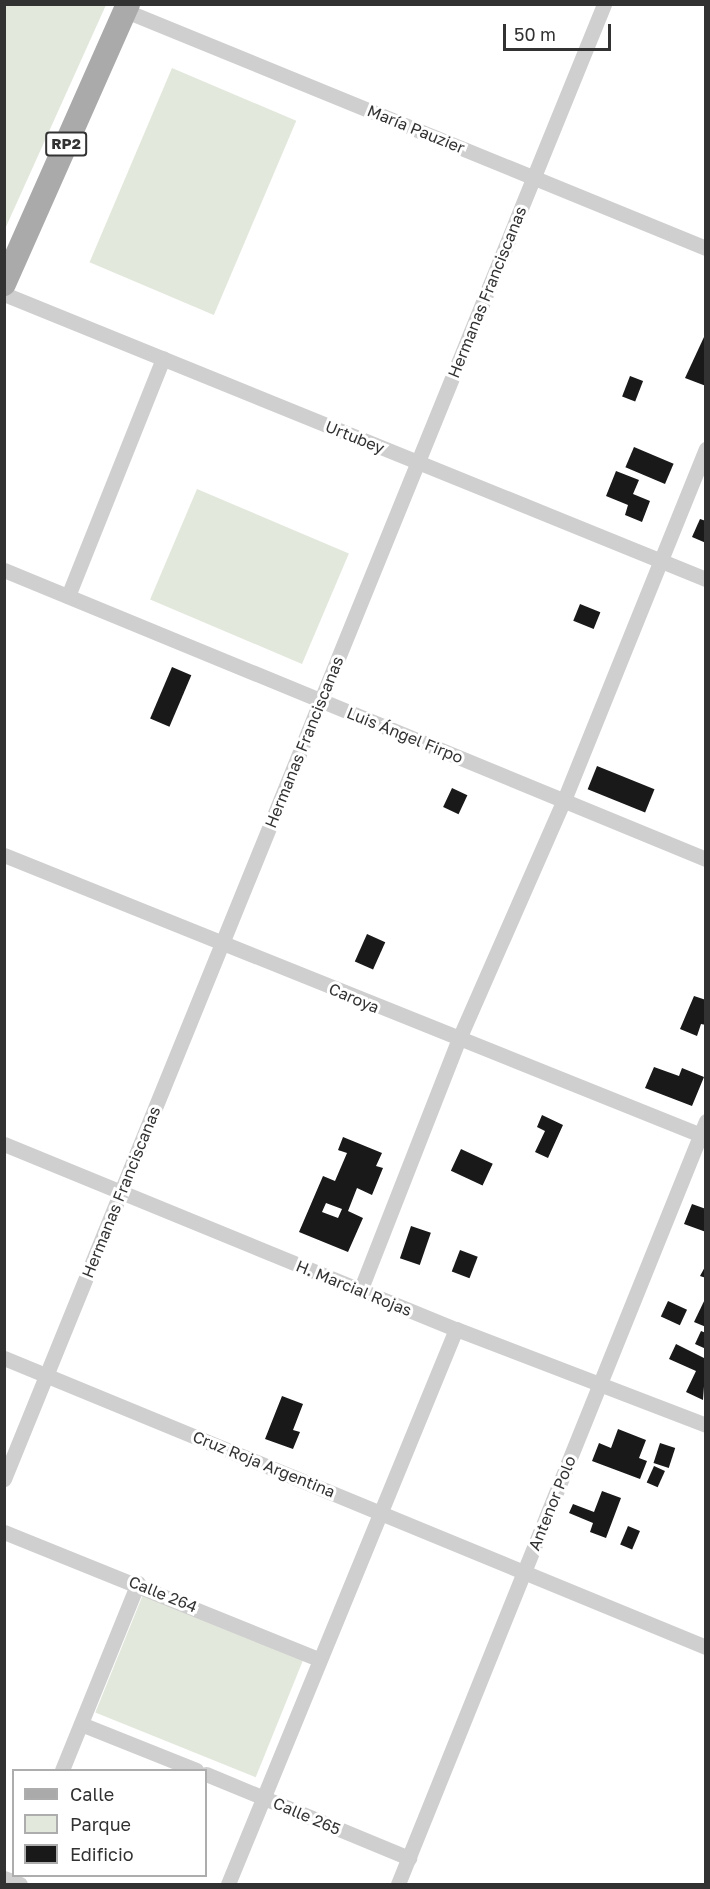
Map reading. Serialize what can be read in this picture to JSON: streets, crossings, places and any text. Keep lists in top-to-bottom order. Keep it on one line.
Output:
{"streets":{"main road":["RP2"],"street":["María Pauzier","Hermanas Franciscanas","Urtubey","Luis Ángel Firpo","Caroya","H. Marcial Rojas","Cruz Roja Argentina","Antenor Polo","Calle 264","Calle 265"]},"crossings":[["María Pauzier","RP2"],["María Pauzier","Hermanas Franciscanas"],["RP2","Urtubey"],["Hermanas Franciscanas","Urtubey"],["Hermanas Franciscanas","Luis Ángel Firpo"],["Hermanas Franciscanas","Caroya"],["Hermanas Franciscanas","H. Marcial Rojas"],["Hermanas Franciscanas","Cruz Roja Argentina"],["Caroya","Antenor Polo"],["H. Marcial Rojas","Antenor Polo"],["Cruz Roja Argentina","Antenor Polo"],["Antenor Polo","Calle 265"]],"legend":["Calle","Parque","Edificio"],"scale_bar":"50 m"}
